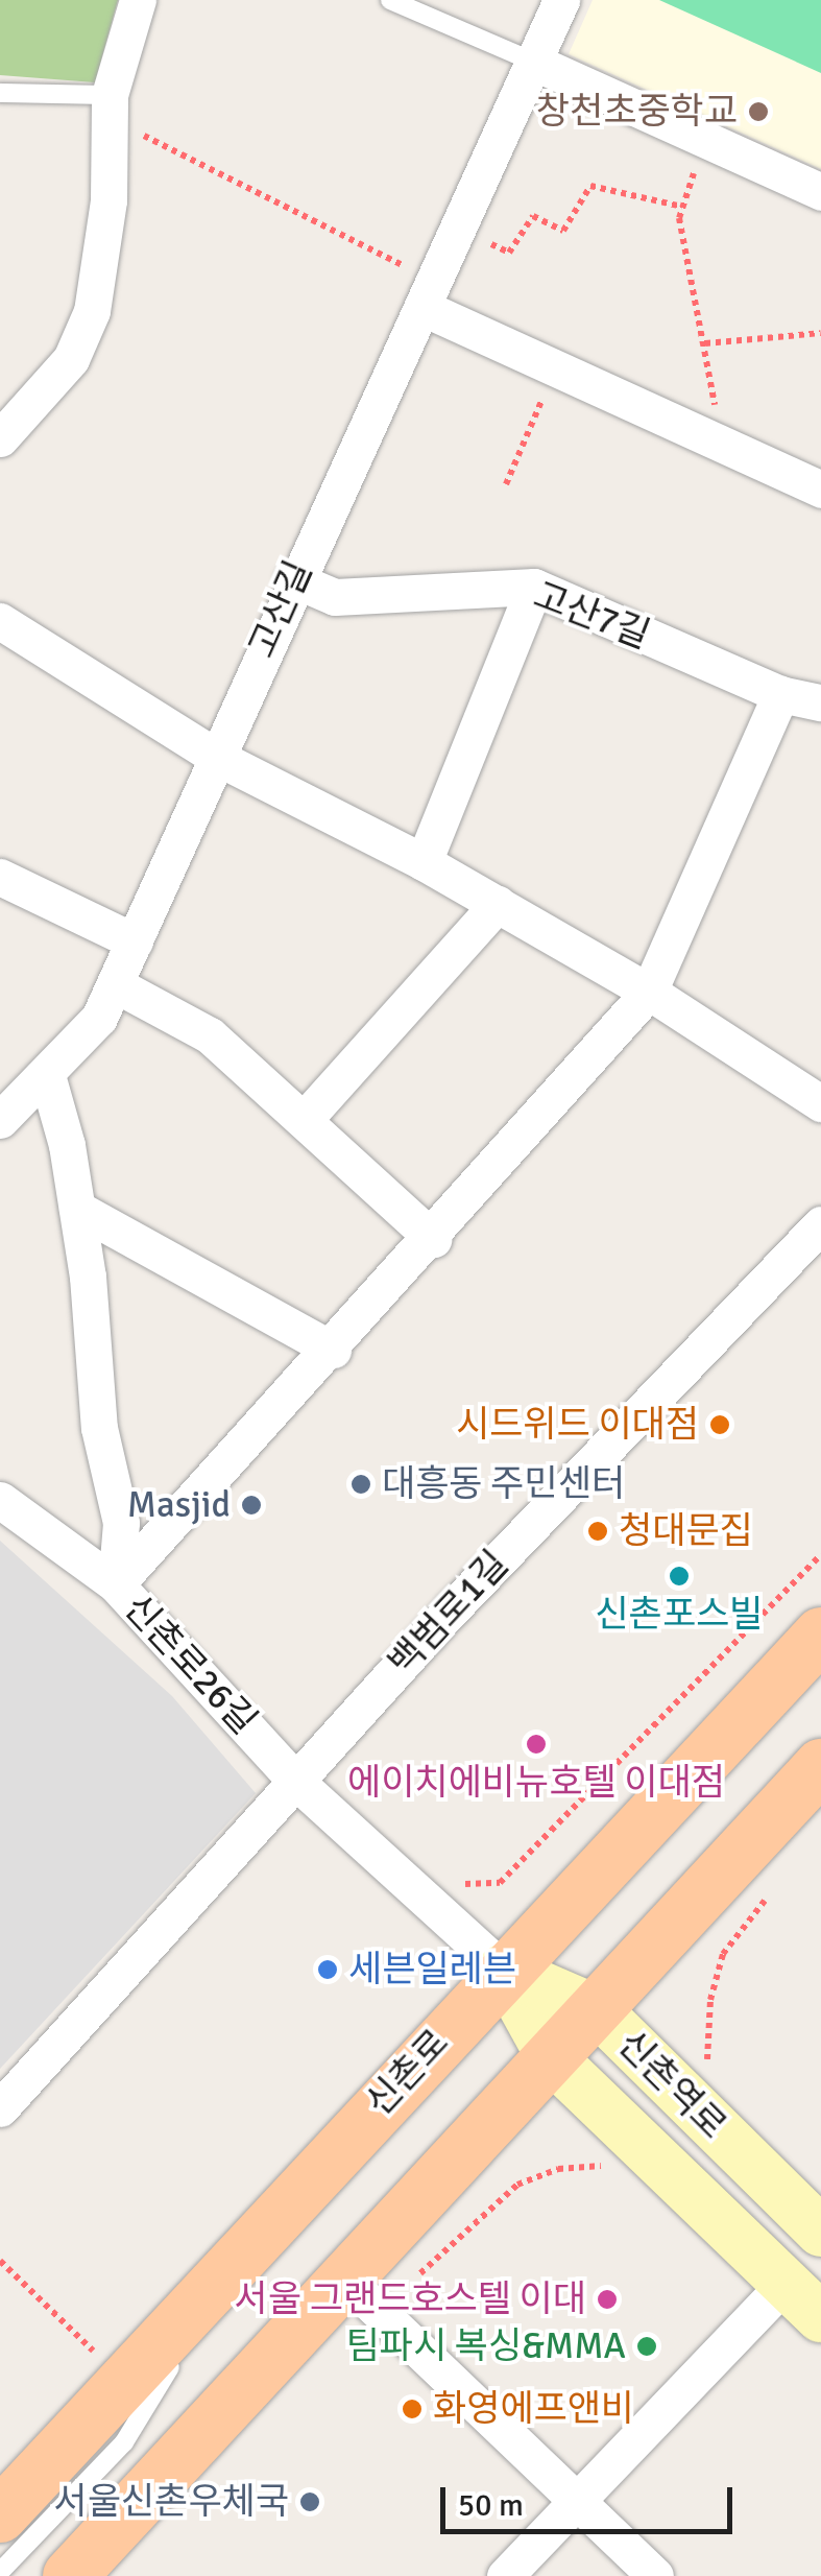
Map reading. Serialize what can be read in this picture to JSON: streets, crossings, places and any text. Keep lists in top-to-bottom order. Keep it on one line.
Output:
{"streets":{"main road":["신촌로","신촌역로"],"street":["고산길","고산7길","백범로1길","신촌로26길"]},"crossings":[["고산길","고산7길"],["고산길","신촌로26길"],["백범로1길","신촌로26길"],["신촌로26길","신촌로"],["신촌로26길","신촌역로"],["신촌로","신촌역로"]],"places":["창천초중학교","시드위드 이대점","대흥동 주민센터","Masjid","청대문집","신촌포스빌","에이치에비뉴호텔 이대점","세븐일레븐","서울 그랜드호스텔 이대","팀파시 복싱&MMA","화영에프앤비","서울신촌우체국"],"scale_bar":"50 m"}
